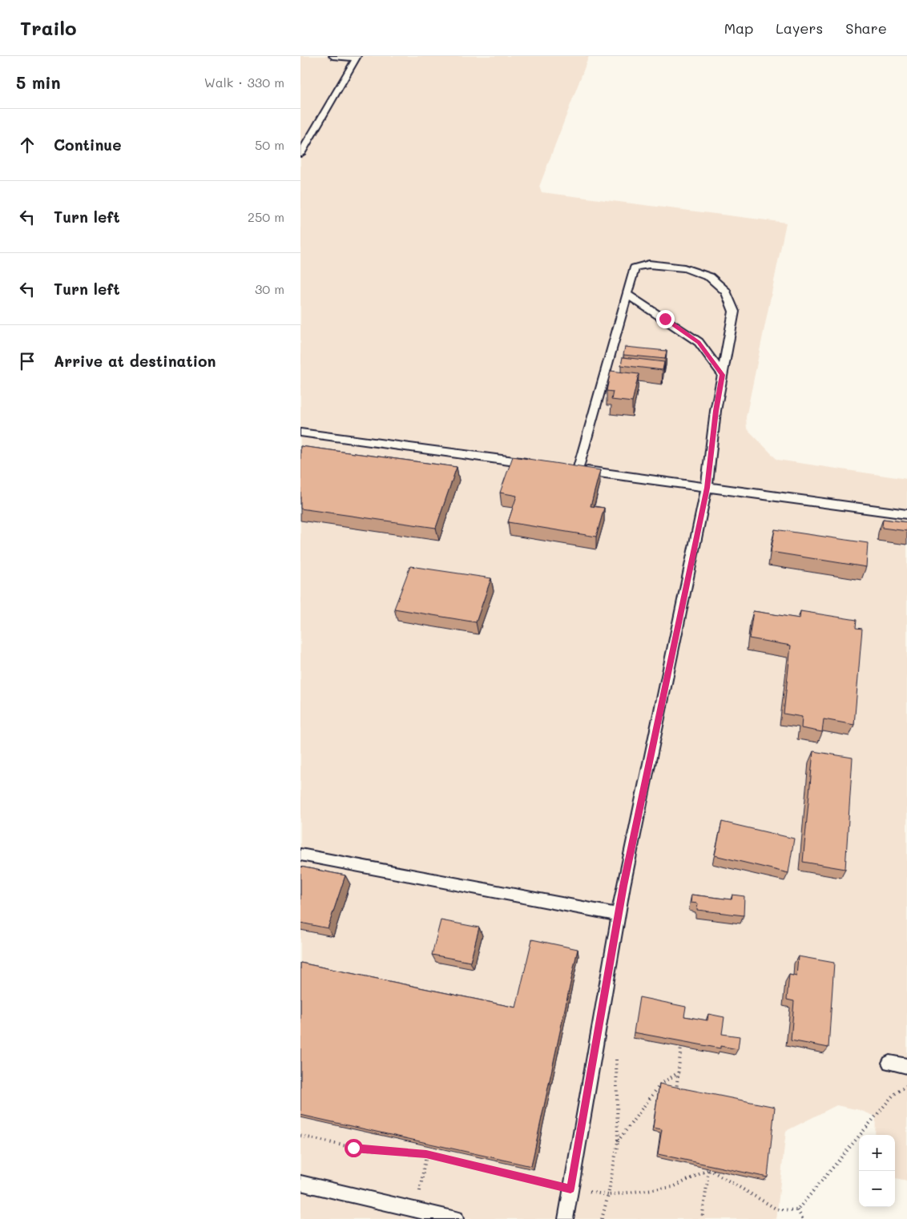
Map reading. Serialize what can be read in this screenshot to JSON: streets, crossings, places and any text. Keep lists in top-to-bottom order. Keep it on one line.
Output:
{"page":{"header":"Trailo","nav":["Map","Layers","Share"],"heading":["5 min","Walk · 330 m"],"list":[["Continue","50 m"],["Turn left","250 m"],["Turn left","30 m"],"Arrive at destination"],"map_buttons":["+","−"]}}
